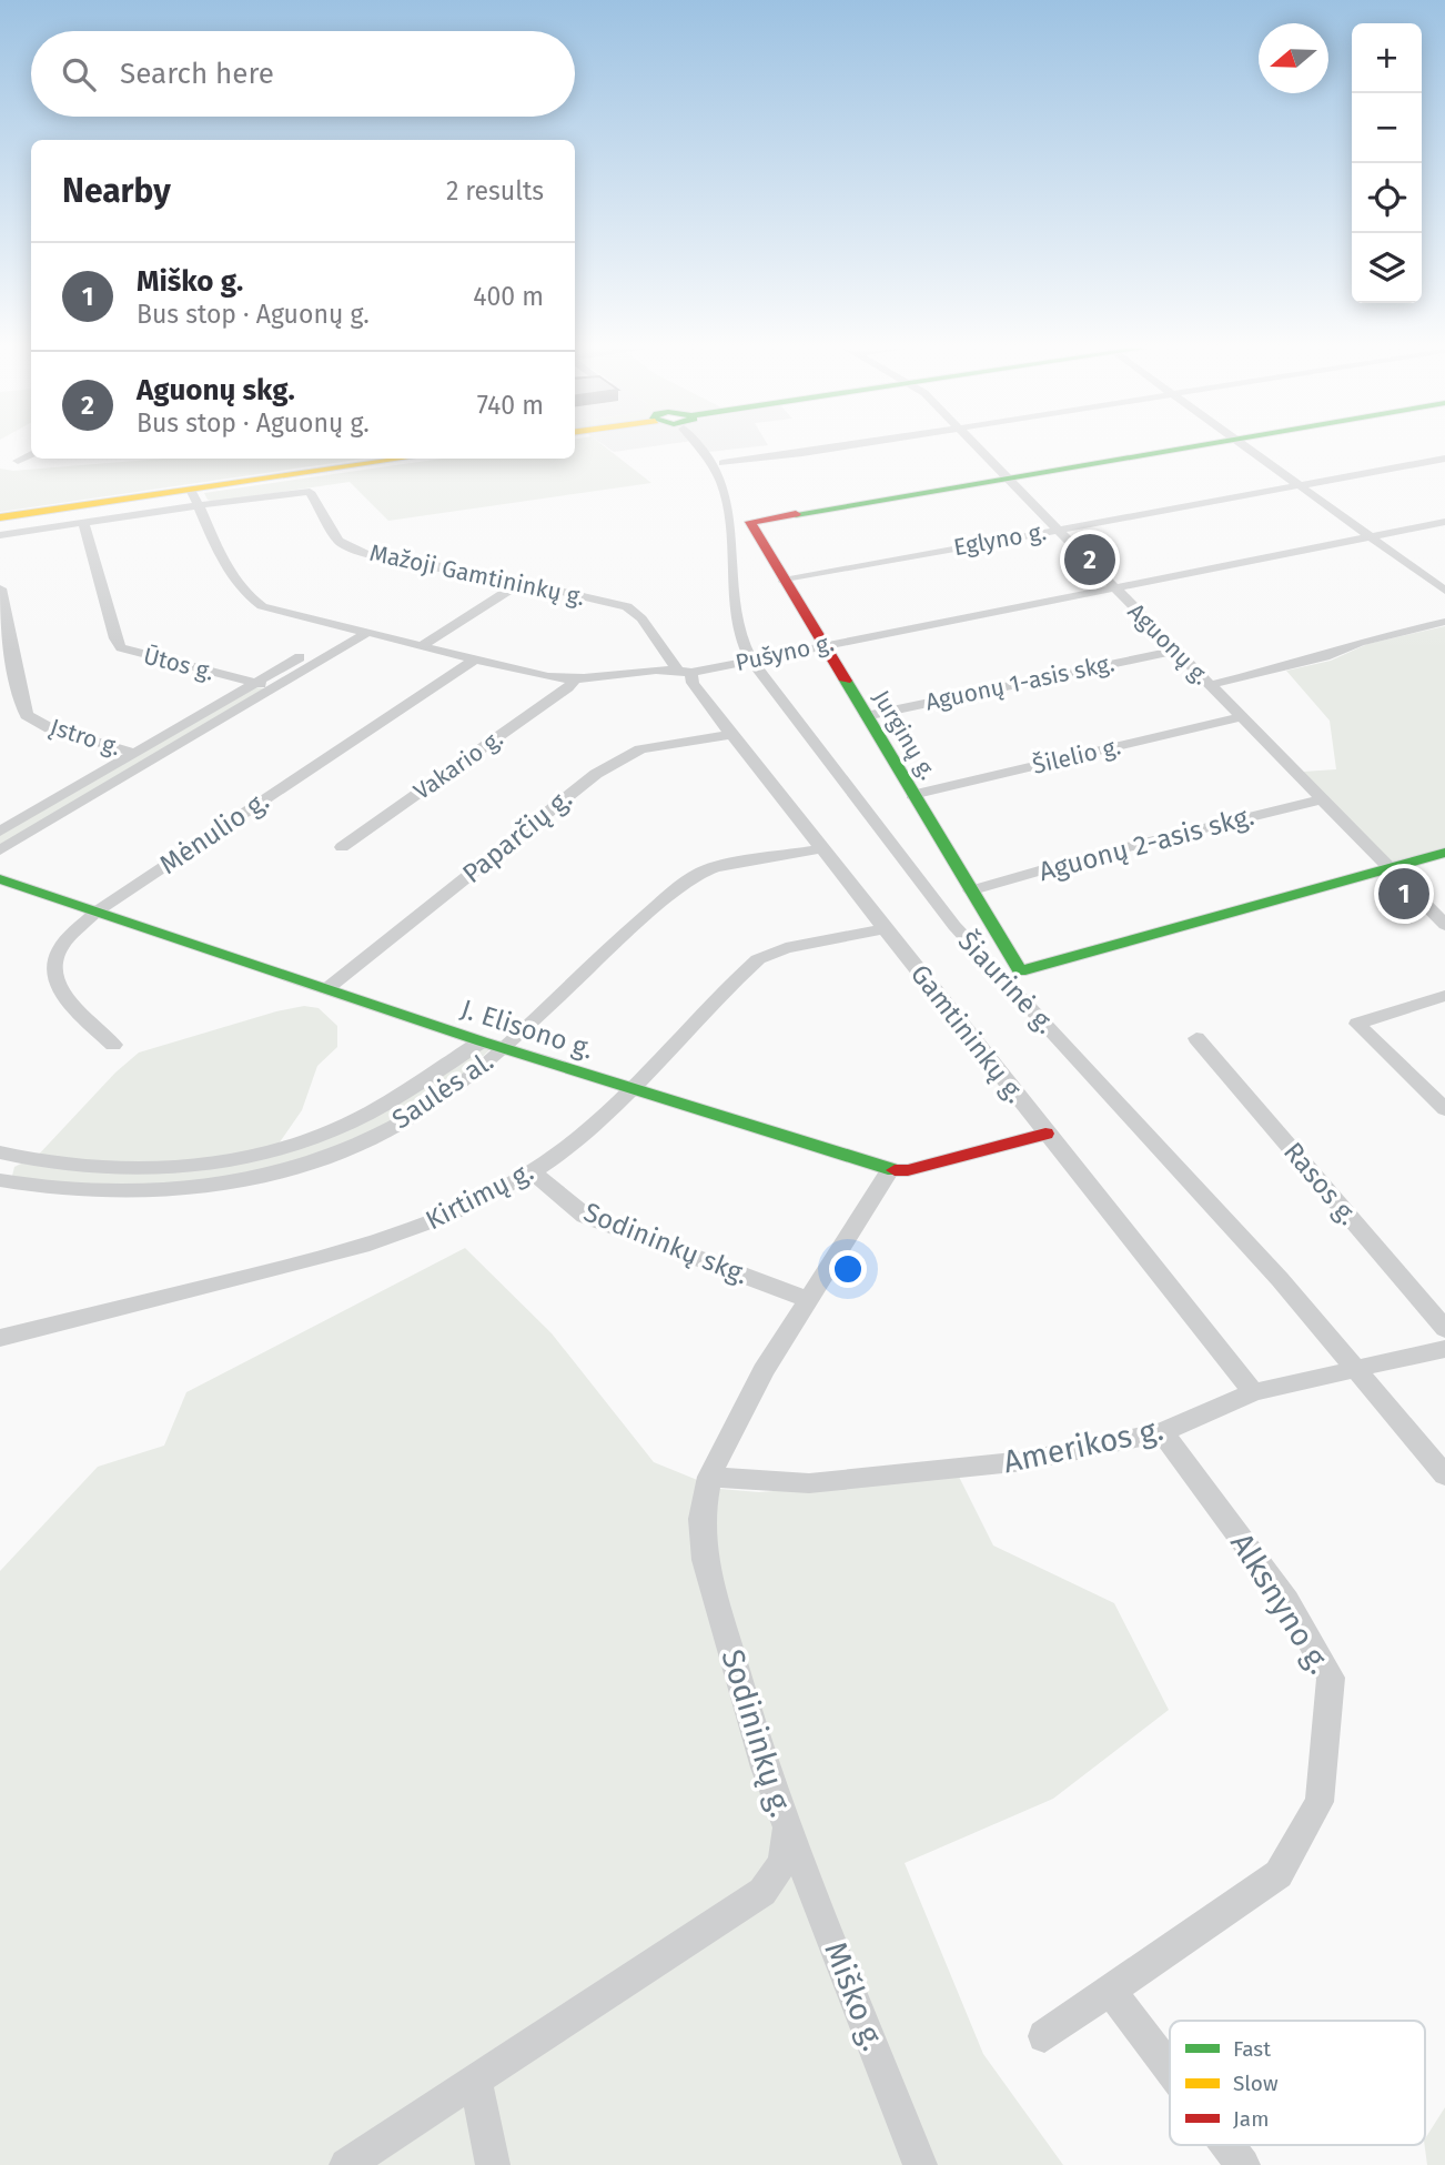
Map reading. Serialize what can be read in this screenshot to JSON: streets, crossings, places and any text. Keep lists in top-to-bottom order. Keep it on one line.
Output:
{"streets":{"main road":["Jurginų g.","J. Elisono g."],"street":["Eglyno g.","Mažoji Gamtininkų g.","Aguonų g.","Pušyno g.","Ūtos g.","Aguonų 1-asis skg.","Įstro g.","Šilelio g.","Vakario g.","Mėnulio g.","Paparčių g.","Aguonų 2-asis skg.","Šiaurinė g.","Gamtininkų g.","Saulės al.","Rasos g.","Kirtimų g.","Sodininkų skg.","Amerikos g.","Alksnyno g.","Sodininkų g.","Miško g."]},"crossings":[["Eglyno g.","Aguonų g."],["Eglyno g.","Jurginų g."],["Mažoji Gamtininkų g.","Pušyno g."],["Mažoji Gamtininkų g.","Ūtos g."],["Mažoji Gamtininkų g.","Gamtininkų g."],["Aguonų g.","Pušyno g."],["Aguonų g.","Aguonų 1-asis skg."],["Aguonų g.","Jurginų g."],["Aguonų g.","Šilelio g."],["Aguonų g.","Aguonų 2-asis skg."],["Pušyno g.","Jurginų g."],["Pušyno g.","Vakario g."],["Pušyno g.","Mėnulio g."],["Pušyno g.","Šiaurinė g."],["Pušyno g.","Gamtininkų g."],["Aguonų 1-asis skg.","Jurginų g."],["Jurginų g.","Šilelio g."],["Jurginų g.","Aguonų 2-asis skg."],["Mėnulio g.","J. Elisono g."],["Paparčių g.","J. Elisono g."],["Paparčių g.","Gamtininkų g."],["Šiaurinė g.","Amerikos g."],["J. Elisono g.","Gamtininkų g."],["J. Elisono g.","Saulės al."],["J. Elisono g.","Kirtimų g."],["J. Elisono g.","Sodininkų g."],["Gamtininkų g.","Saulės al."],["Gamtininkų g.","Kirtimų g."],["Gamtininkų g.","Amerikos g."],["Kirtimų g.","Sodininkų skg."],["Sodininkų skg.","Sodininkų g."],["Amerikos g.","Alksnyno g."],["Amerikos g.","Sodininkų g."],["Sodininkų g.","Miško g."]],"legend":["Fast","Slow","Jam"],"north":"left","page":{"map_buttons":["+","−"],"search":"Search here","heading":["Nearby","2 results"],"list":[{"mark":"1","name":"Miško g.","note":"Bus stop · Aguonų g.","value":"400 m"},{"mark":"2","name":"Aguonų skg.","note":"Bus stop · Aguonų g.","value":"740 m"}],"pins":["2","1"]}}
